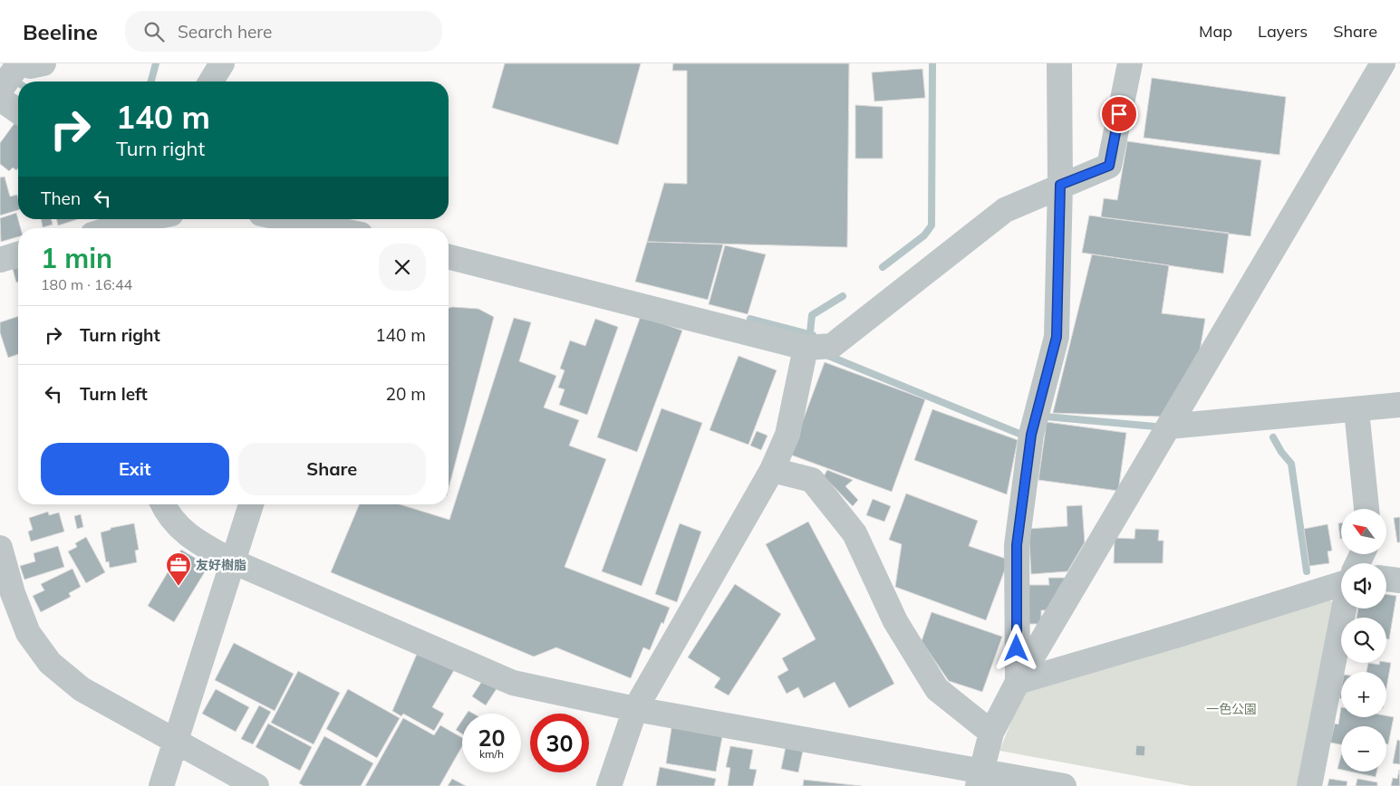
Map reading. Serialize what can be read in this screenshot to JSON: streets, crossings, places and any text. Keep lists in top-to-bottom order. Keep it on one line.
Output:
{"parks":["一色公園"],"places":{"office":["友好樹脂"]},"north":"top left","page":{"header":"Beeline","search":"Search here","nav":["Map","Layers","Share"],"turn":["140 m","Turn right"],"then":"Then","heading":["1 min","180 m · 16:44"],"list":[{"name":"Turn right","value":"140 m"},{"name":"Turn left","value":"20 m"}],"buttons":["Exit","Share"],"map_buttons":["+","−"],"speed":"20 km/h","limit":"30"}}
